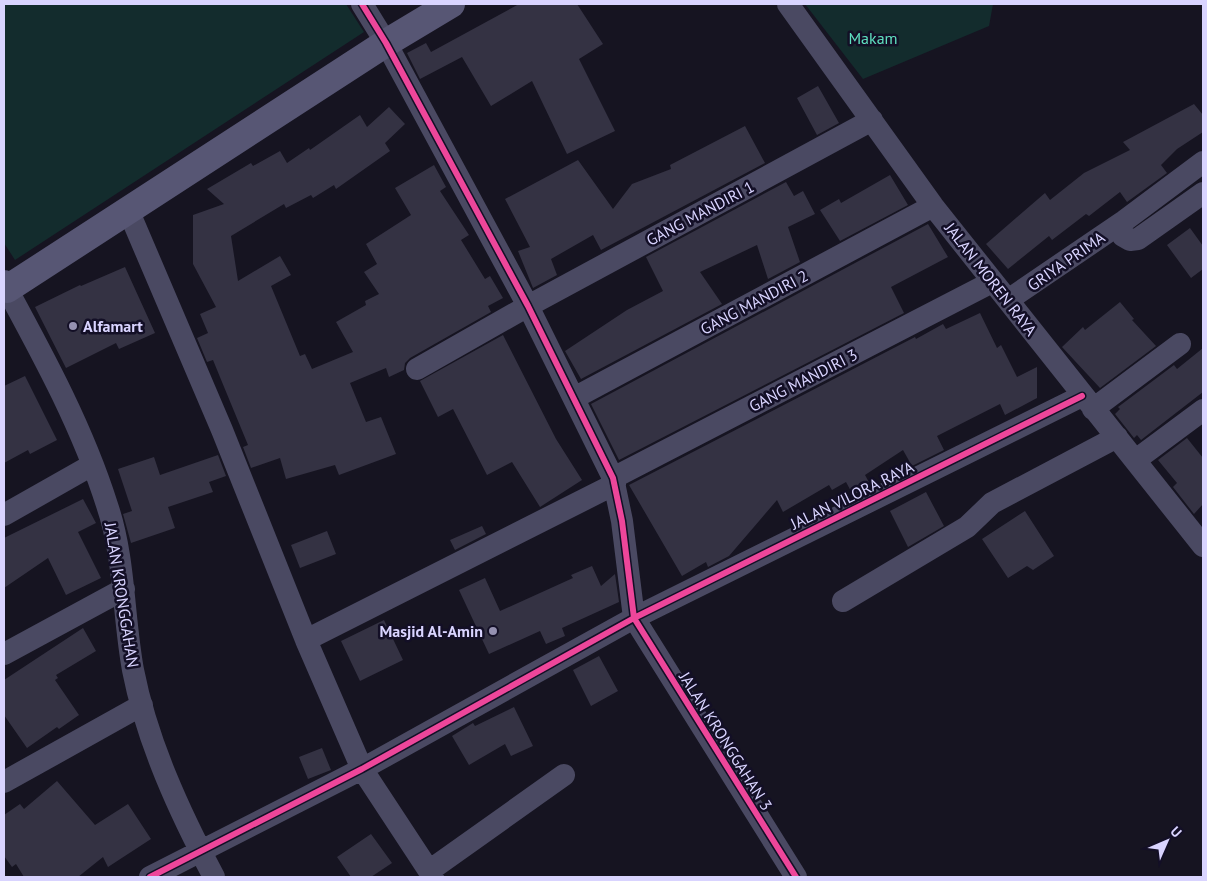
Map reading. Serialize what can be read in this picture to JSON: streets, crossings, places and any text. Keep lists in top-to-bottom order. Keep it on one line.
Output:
{"streets":{"street":["GANG MANDIRI 1","GRIYA PRIMA","JALAN MOREN RAYA","GANG MANDIRI 2","GANG MANDIRI 3","JALAN VILORA RAYA","JALAN KRONGGAHAN","JALAN KRONGGAHAN 3"]},"crossings":[["GANG MANDIRI 1","JALAN MOREN RAYA"],["GRIYA PRIMA","JALAN MOREN RAYA"],["JALAN MOREN RAYA","GANG MANDIRI 2"],["JALAN MOREN RAYA","GANG MANDIRI 3"],["JALAN MOREN RAYA","JALAN VILORA RAYA"],["JALAN VILORA RAYA","JALAN KRONGGAHAN"],["JALAN VILORA RAYA","JALAN KRONGGAHAN 3"]],"parks":["Makam"],"places":["Alfamart","Masjid Al-Amin"],"north":"top right"}
